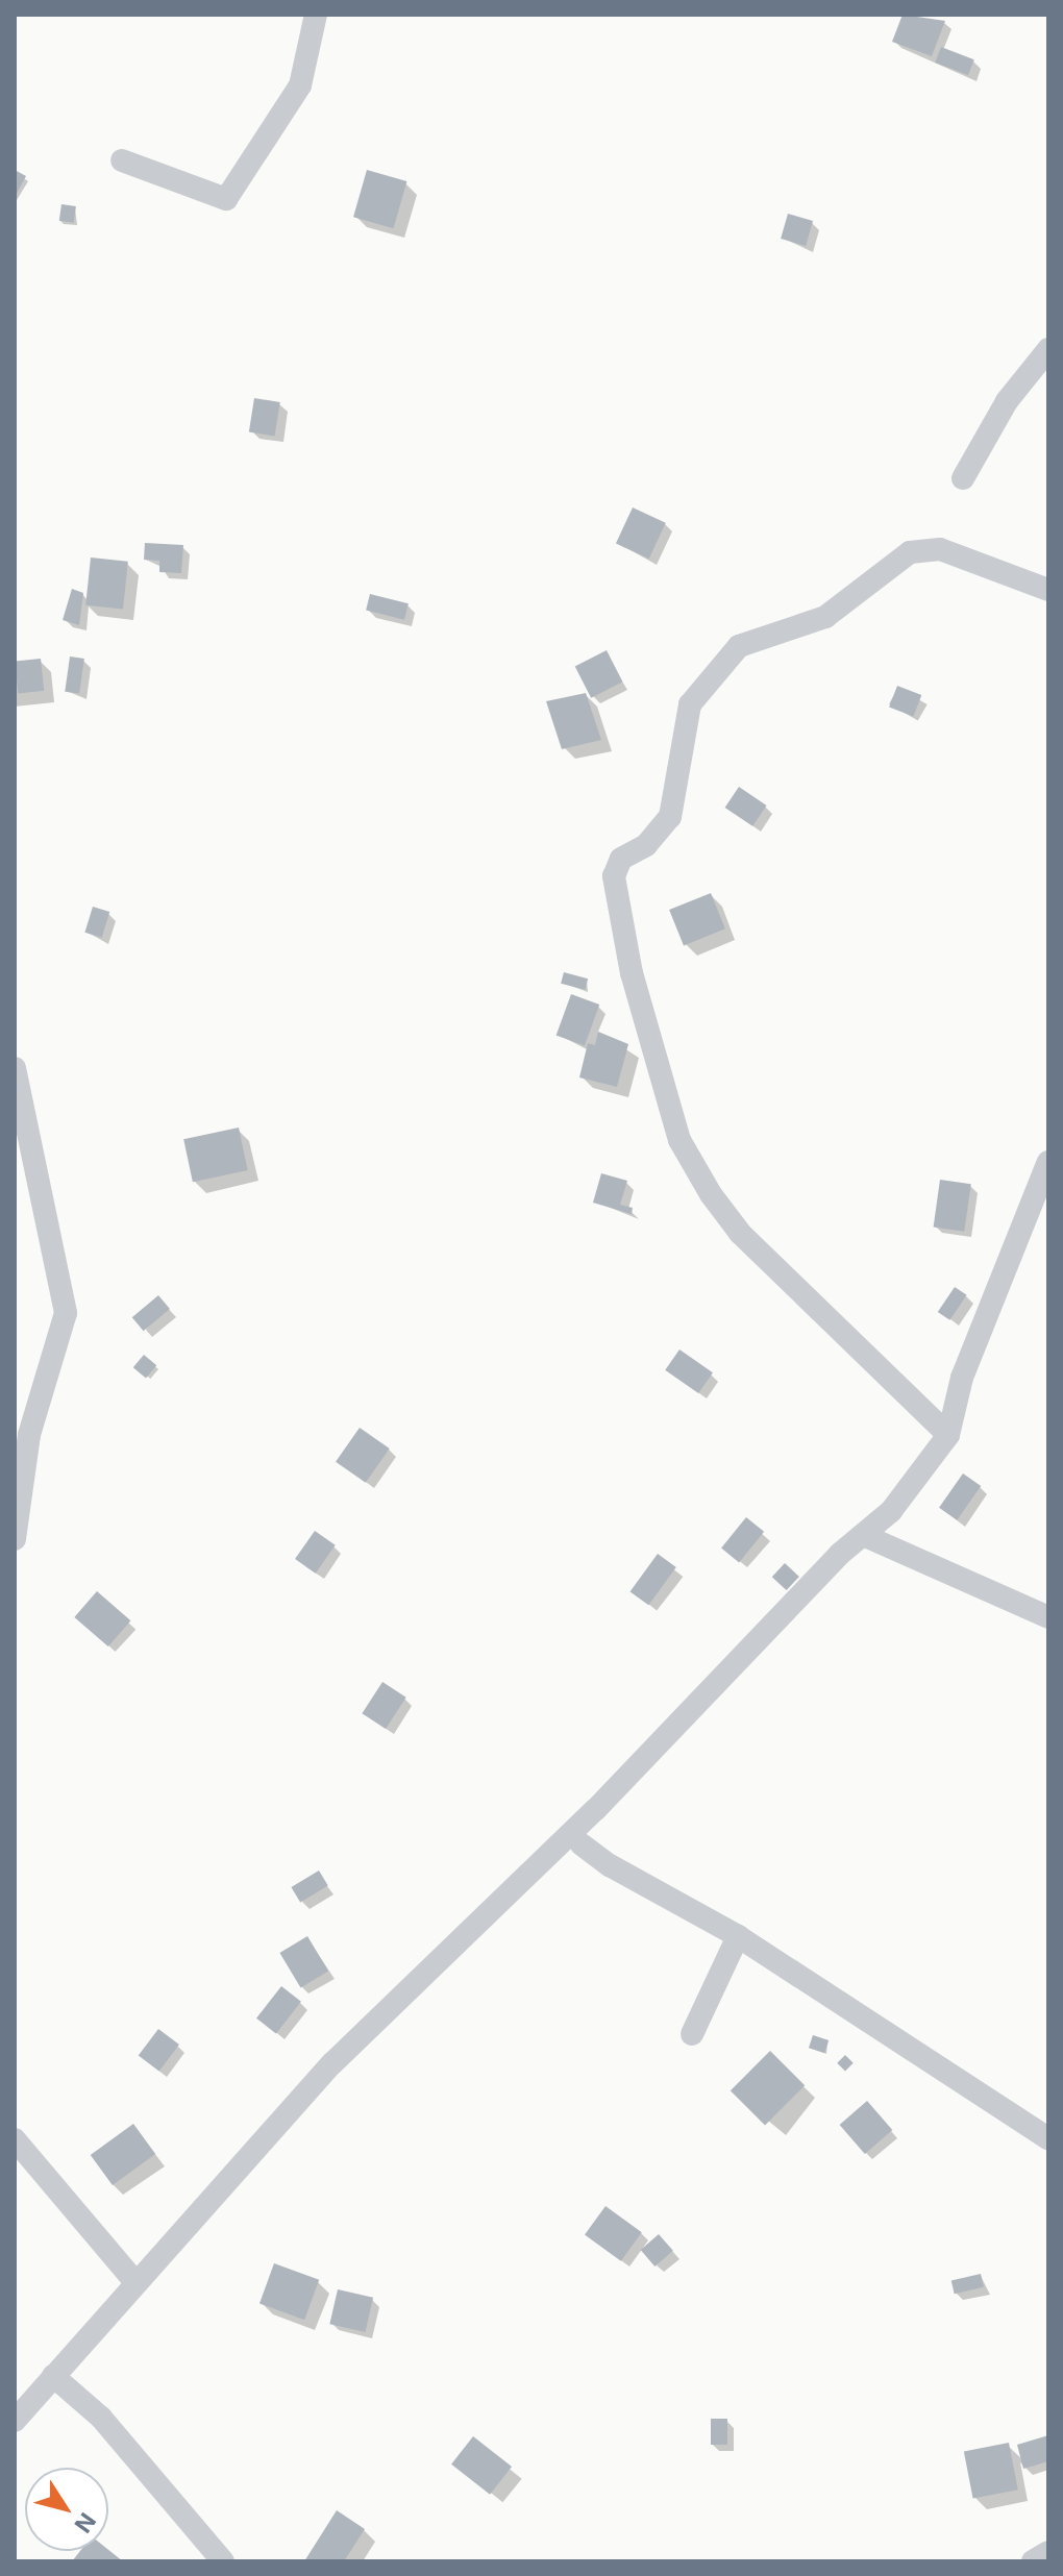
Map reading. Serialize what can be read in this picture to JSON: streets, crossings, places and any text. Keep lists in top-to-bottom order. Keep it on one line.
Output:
{"north":"bottom right"}
